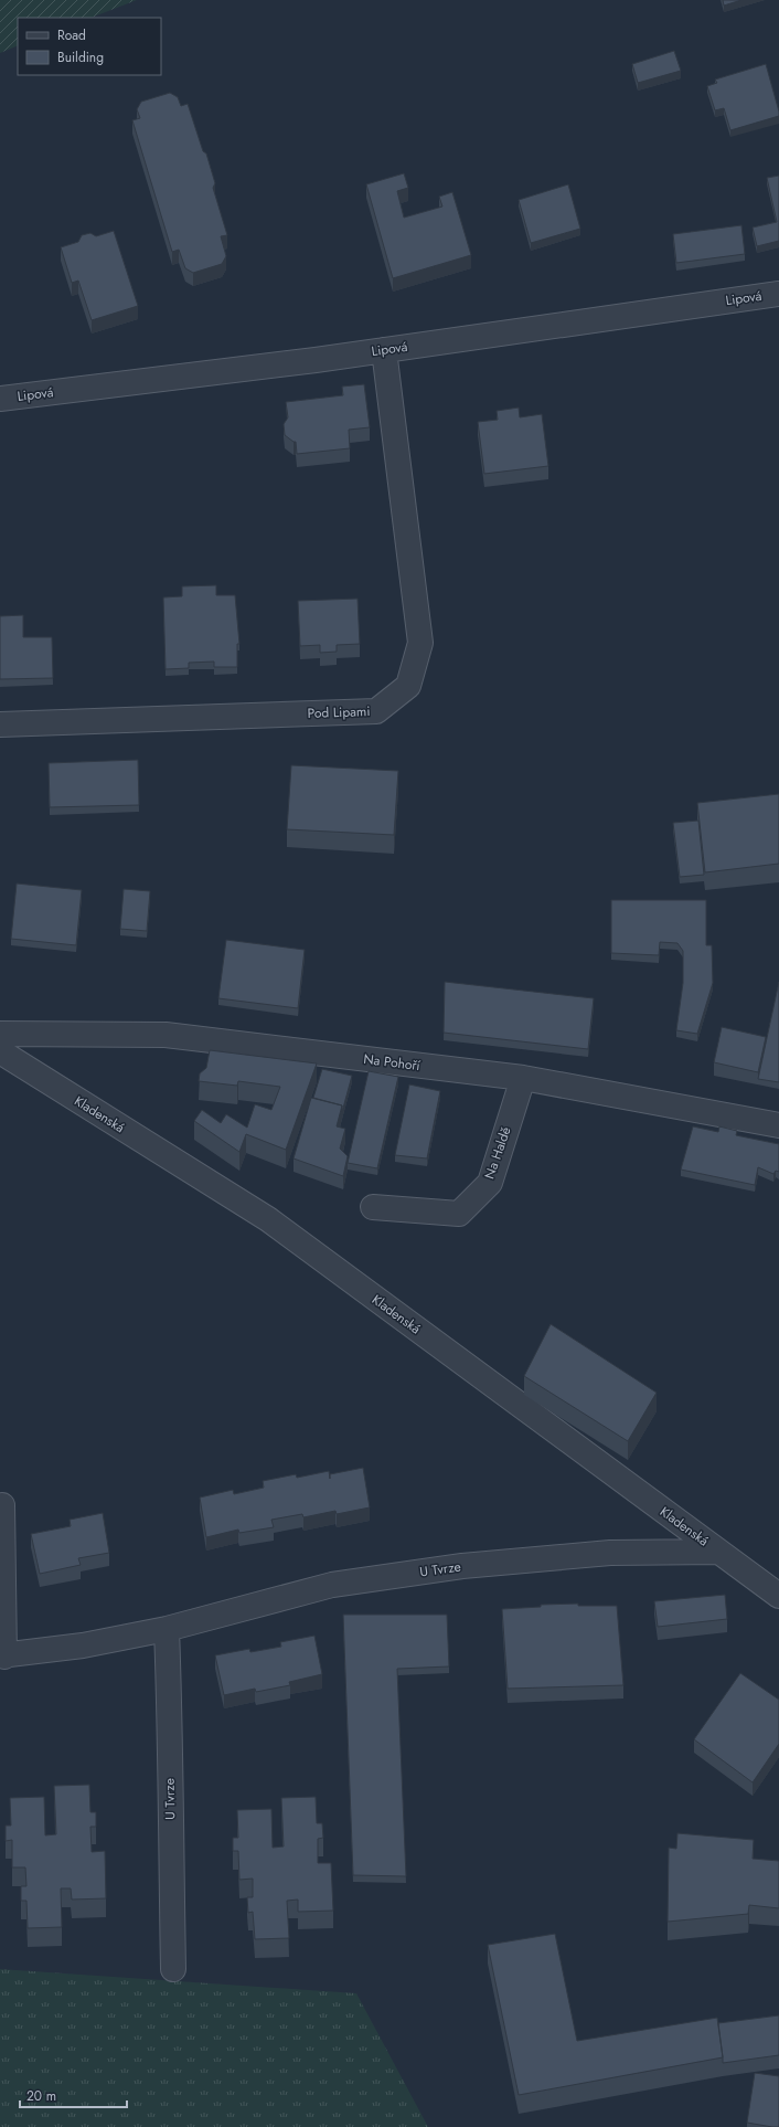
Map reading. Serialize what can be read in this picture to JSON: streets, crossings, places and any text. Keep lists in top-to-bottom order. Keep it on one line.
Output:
{"streets":{"street":["Lipová","Pod Lipami","Na Pohoří","Kladenská","Na Haldě","U Tvrze"]},"crossings":[["Lipová","Pod Lipami"],["Na Pohoří","Na Haldě"],["Kladenská","U Tvrze"]],"legend":["Road","Building"],"scale_bar":"20 m"}
